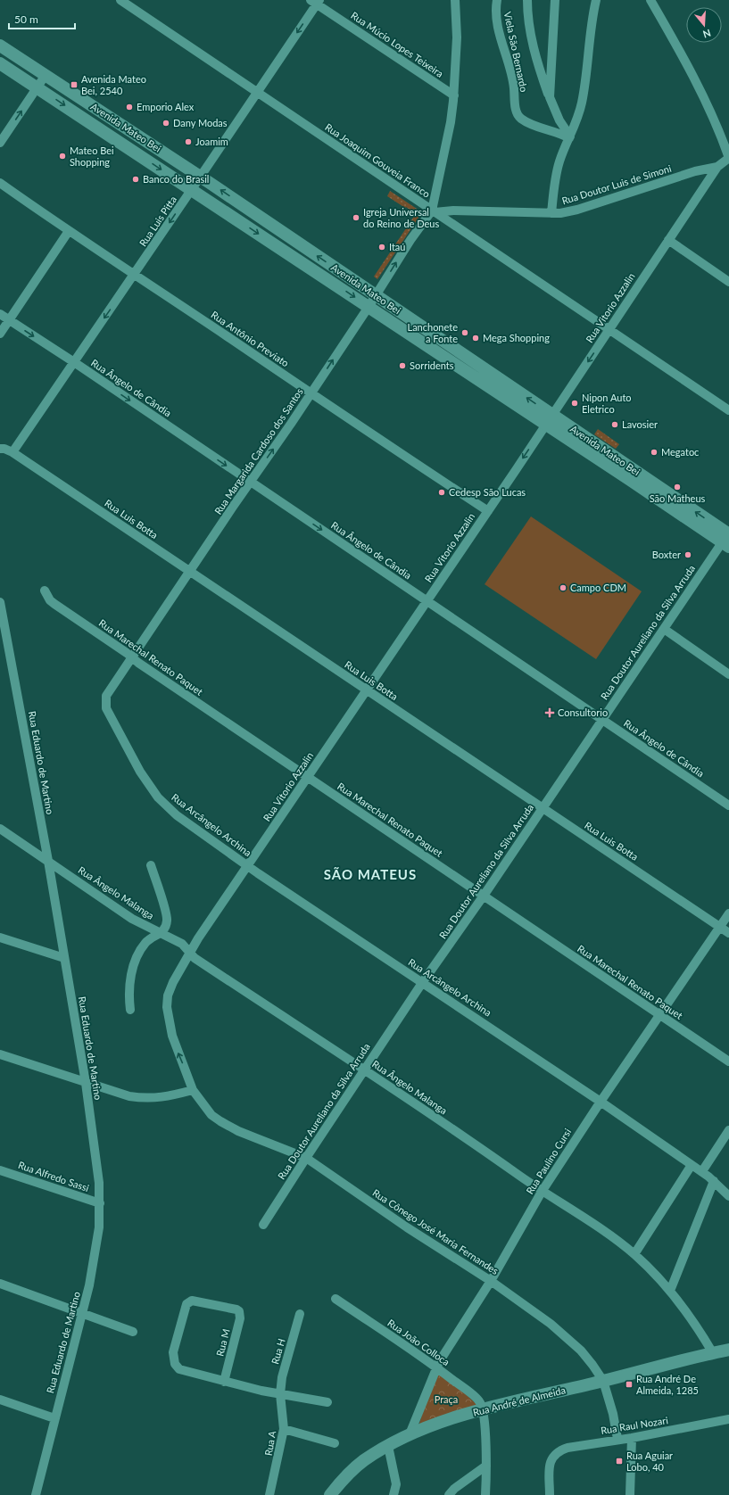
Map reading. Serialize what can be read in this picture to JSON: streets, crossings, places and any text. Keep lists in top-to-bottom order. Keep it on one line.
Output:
{"streets":{"main road":["Avenida Mateo Bei","Rua André de Almeida"],"street":["Rua Múcio Lopes Teixeira","Viela São Bernardo","Rua Joaquim Gouveia Franco","Rua Doutor Luis de Simoni","Rua Luis Pitta","Rua Vitorio Azzalin","Rua Antônio Previato","Rua Ângelo de Cândia","Rua Margarida Cardoso dos Santos","Rua Luis Botta","Rua Doutor Aureliano da Silva Arruda","Rua Marechal Renato Paquet","Rua Eduardo de Martino","Rua Arcângelo Archina","Rua Ângelo Malanga","Rua Paulino Cursi","Rua Alfredo Sassi","Rua Cônego José Maria Fernandes","Rua M","Rua João Colloca","Rua H","Rua Raul Nozari","Rua A"]},"crossings":[["Rua Múcio Lopes Teixeira","Rua Luis Pitta"],["Avenida Mateo Bei","Rua Luis Pitta"],["Avenida Mateo Bei","Rua Vitorio Azzalin"],["Avenida Mateo Bei","Rua Margarida Cardoso dos Santos"],["Avenida Mateo Bei","Rua Doutor Aureliano da Silva Arruda"],["Rua Joaquim Gouveia Franco","Rua Doutor Luis de Simoni"],["Rua Joaquim Gouveia Franco","Rua Luis Pitta"],["Rua Joaquim Gouveia Franco","Rua Vitorio Azzalin"],["Rua Joaquim Gouveia Franco","Rua Margarida Cardoso dos Santos"],["Rua Doutor Luis de Simoni","Rua Vitorio Azzalin"],["Rua Doutor Luis de Simoni","Rua Margarida Cardoso dos Santos"],["Rua Luis Pitta","Rua Antônio Previato"],["Rua Luis Pitta","Rua Ângelo de Cândia"],["Rua Luis Pitta","Rua Luis Botta"],["Rua Vitorio Azzalin","Rua Antônio Previato"],["Rua Vitorio Azzalin","Rua Ângelo de Cândia"],["Rua Vitorio Azzalin","Rua Luis Botta"],["Rua Vitorio Azzalin","Rua Marechal Renato Paquet"],["Rua Vitorio Azzalin","Rua Arcângelo Archina"],["Rua Vitorio Azzalin","Rua Ângelo Malanga"],["Rua Vitorio Azzalin","Rua Cônego José Maria Fernandes"],["Rua Antônio Previato","Rua Margarida Cardoso dos Santos"],["Rua Ângelo de Cândia","Rua Margarida Cardoso dos Santos"],["Rua Ângelo de Cândia","Rua Doutor Aureliano da Silva Arruda"],["Rua Margarida Cardoso dos Santos","Rua Luis Botta"],["Rua Margarida Cardoso dos Santos","Rua Marechal Renato Paquet"],["Rua Margarida Cardoso dos Santos","Rua Arcângelo Archina"],["Rua Luis Botta","Rua Doutor Aureliano da Silva Arruda"],["Rua Luis Botta","Rua Paulino Cursi"],["Rua Doutor Aureliano da Silva Arruda","Rua Marechal Renato Paquet"],["Rua Doutor Aureliano da Silva Arruda","Rua Arcângelo Archina"],["Rua Doutor Aureliano da Silva Arruda","Rua Ângelo Malanga"],["Rua Doutor Aureliano da Silva Arruda","Rua Cônego José Maria Fernandes"],["Rua Marechal Renato Paquet","Rua Paulino Cursi"],["Rua Eduardo de Martino","Rua Ângelo Malanga"],["Rua Eduardo de Martino","Rua Alfredo Sassi"],["Rua Arcângelo Archina","Rua Paulino Cursi"],["Rua Ângelo Malanga","Rua Paulino Cursi"],["Rua Ângelo Malanga","Rua André de Almeida"],["Rua Paulino Cursi","Rua Cônego José Maria Fernandes"],["Rua Paulino Cursi","Rua João Colloca"],["Rua Paulino Cursi","Rua André de Almeida"],["Rua Cônego José Maria Fernandes","Rua André de Almeida"],["Rua Cônego José Maria Fernandes","Rua Raul Nozari"],["Rua João Colloca","Rua André de Almeida"],["Rua H","Rua A"]],"one_way":["Rua Ângelo de Cândia","Rua Margarida Cardoso dos Santos"],"districts":["SÃO MATEUS"],"parks":["Praça"],"places":{"transit":["Avenida Mateo Bei, 2540","Rua André De Almeida, 1285","Rua Aguiar Lobo, 40"],"other":["Emporio Alex","Dany Modas","Joamim","Mateo Bei Shopping","Banco do Brasil","Igreja Universal do Reino de Deus","Itaú","Lanchonete a Fonte","Mega Shopping","Sorridents","Nipon Auto Eletrico","Lavosier","Megatoc","São Matheus","Cedesp São Lucas","Boxter","Campo CDM"],"health":["Consultorio"]},"scale_bar":"50 m","north":"bottom"}
